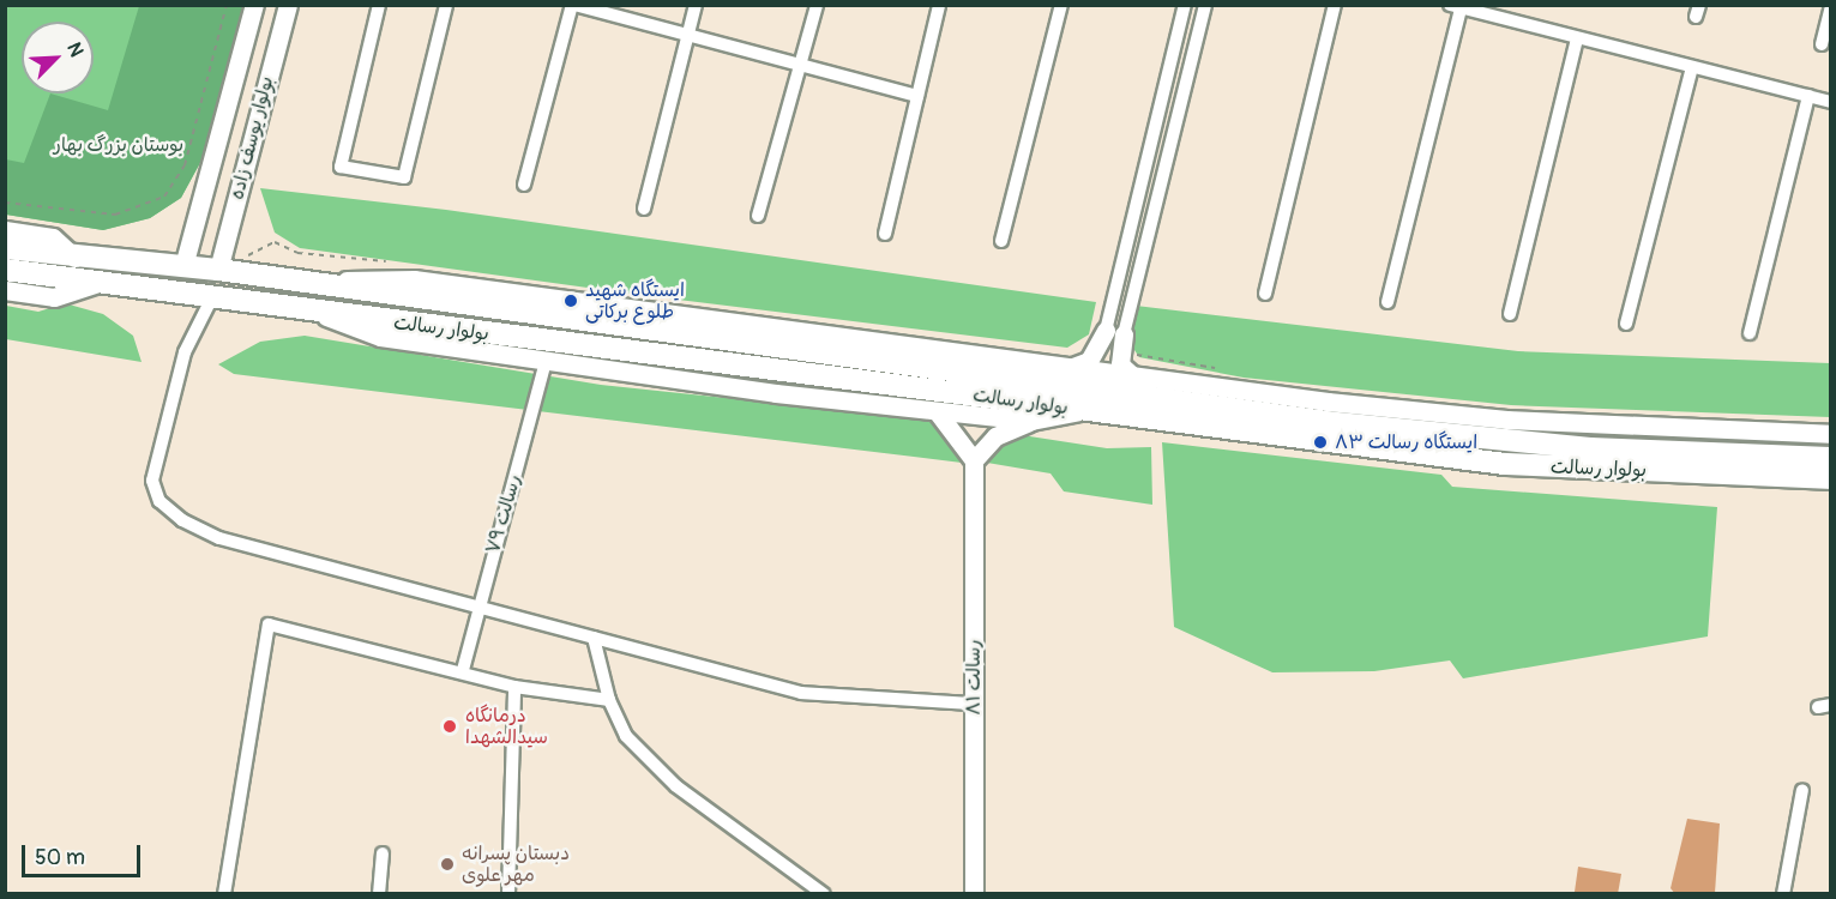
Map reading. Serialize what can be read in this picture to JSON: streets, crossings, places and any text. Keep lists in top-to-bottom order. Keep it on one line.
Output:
{"streets":{"main road":["بولوار رسالت"],"street":["بولوار یوسف زاده","رسالت ۷۹","رسالت ۸۱"]},"crossings":[["بولوار یوسف زاده","بولوار رسالت"]],"parks":["بوستان بزرگ بهار"],"places":["ایستگاه شهید طلوع برکاتی","ایستگاه رسالت ۸۳","درمانگاه سیدالشهدا","دبستان پسرانه مهر علوی"],"scale_bar":"50 m","north":"top right"}
